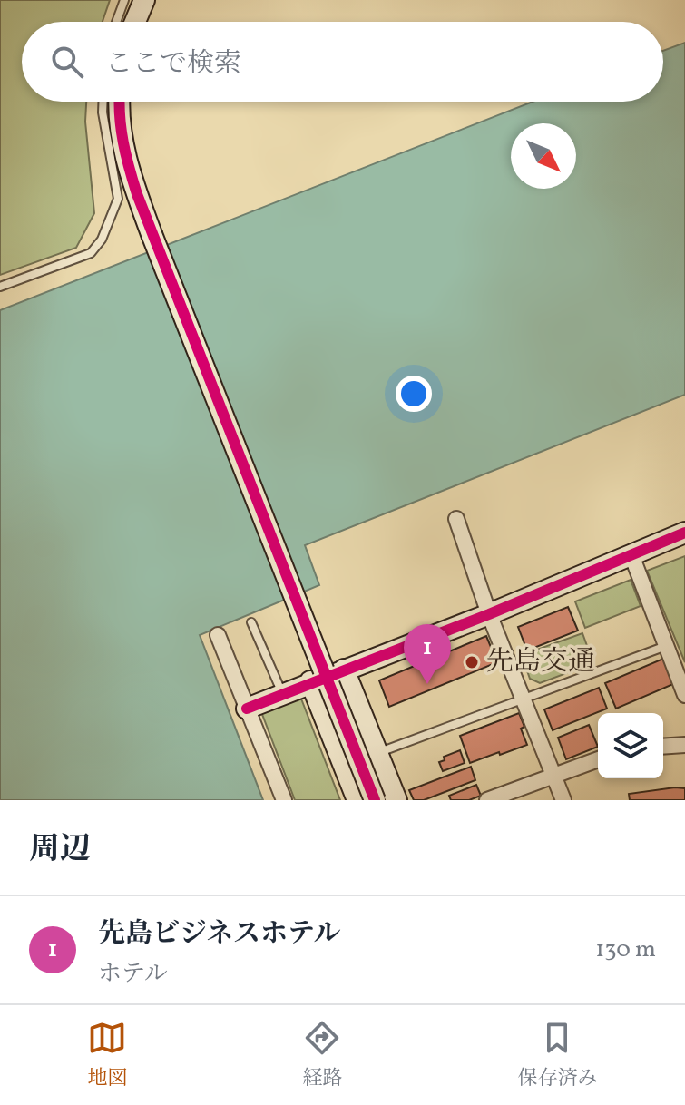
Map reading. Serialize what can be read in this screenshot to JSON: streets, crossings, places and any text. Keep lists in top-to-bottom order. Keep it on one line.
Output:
{"places":["先島交通"],"north":"bottom right","page":{"search":"ここで検索","pins":"1","heading":"周辺","list":[{"mark":"1","name":"先島ビジネスホテル","note":"ホテル","value":"130 m"}],"nav":["地図","経路","保存済み"]}}
